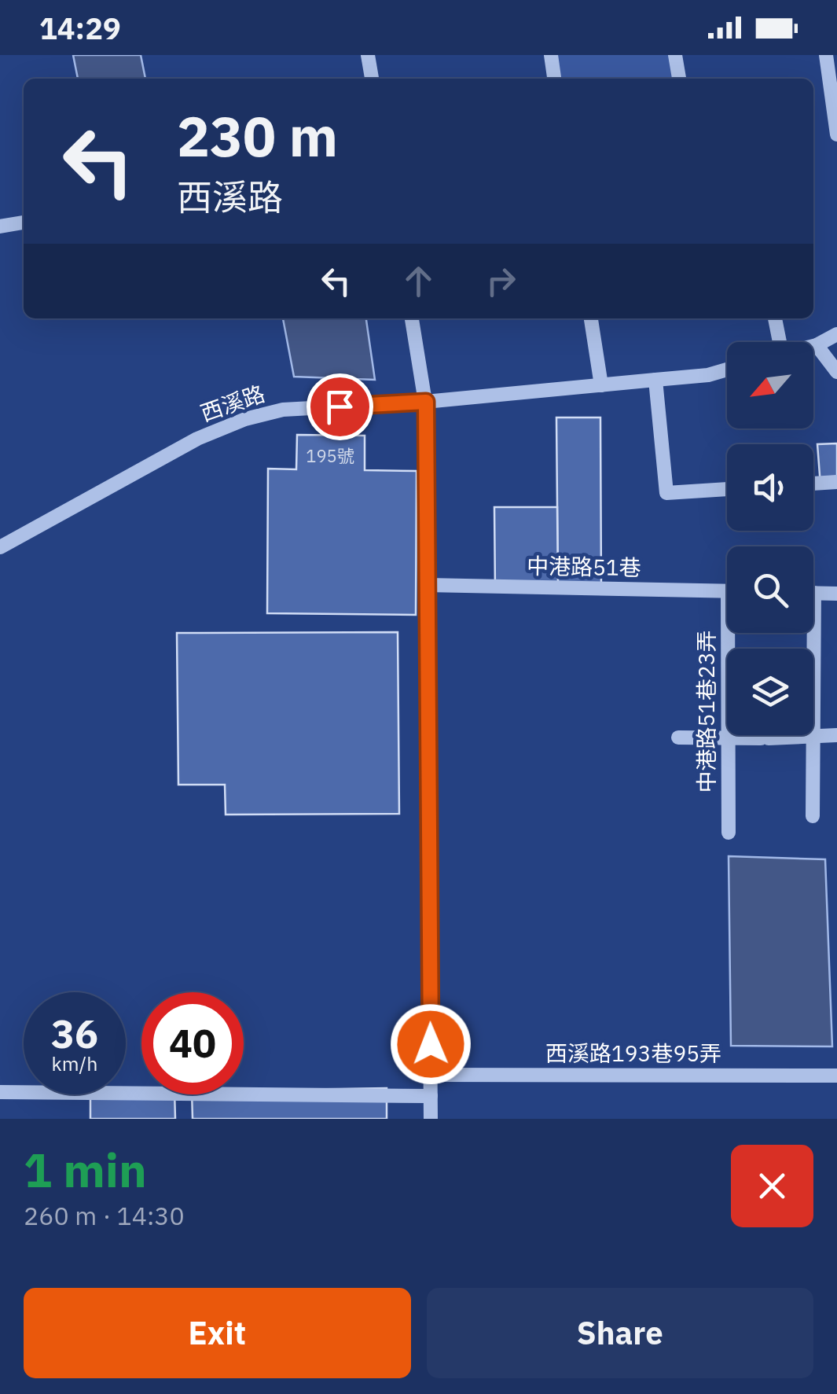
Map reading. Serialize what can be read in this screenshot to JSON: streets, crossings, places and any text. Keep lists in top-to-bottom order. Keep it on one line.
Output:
{"streets":{"street":["西溪路","中港路51巷","中港路51巷23弄","西溪路193巷95弄"]},"house_numbers":["195號"],"north":"bottom left","page":{"status":"14:29","turn":["230 m","西溪路"],"speed":"36 km/h","limit":"40","heading":["1 min","260 m · 14:30"],"buttons":["Exit","Share"]}}
